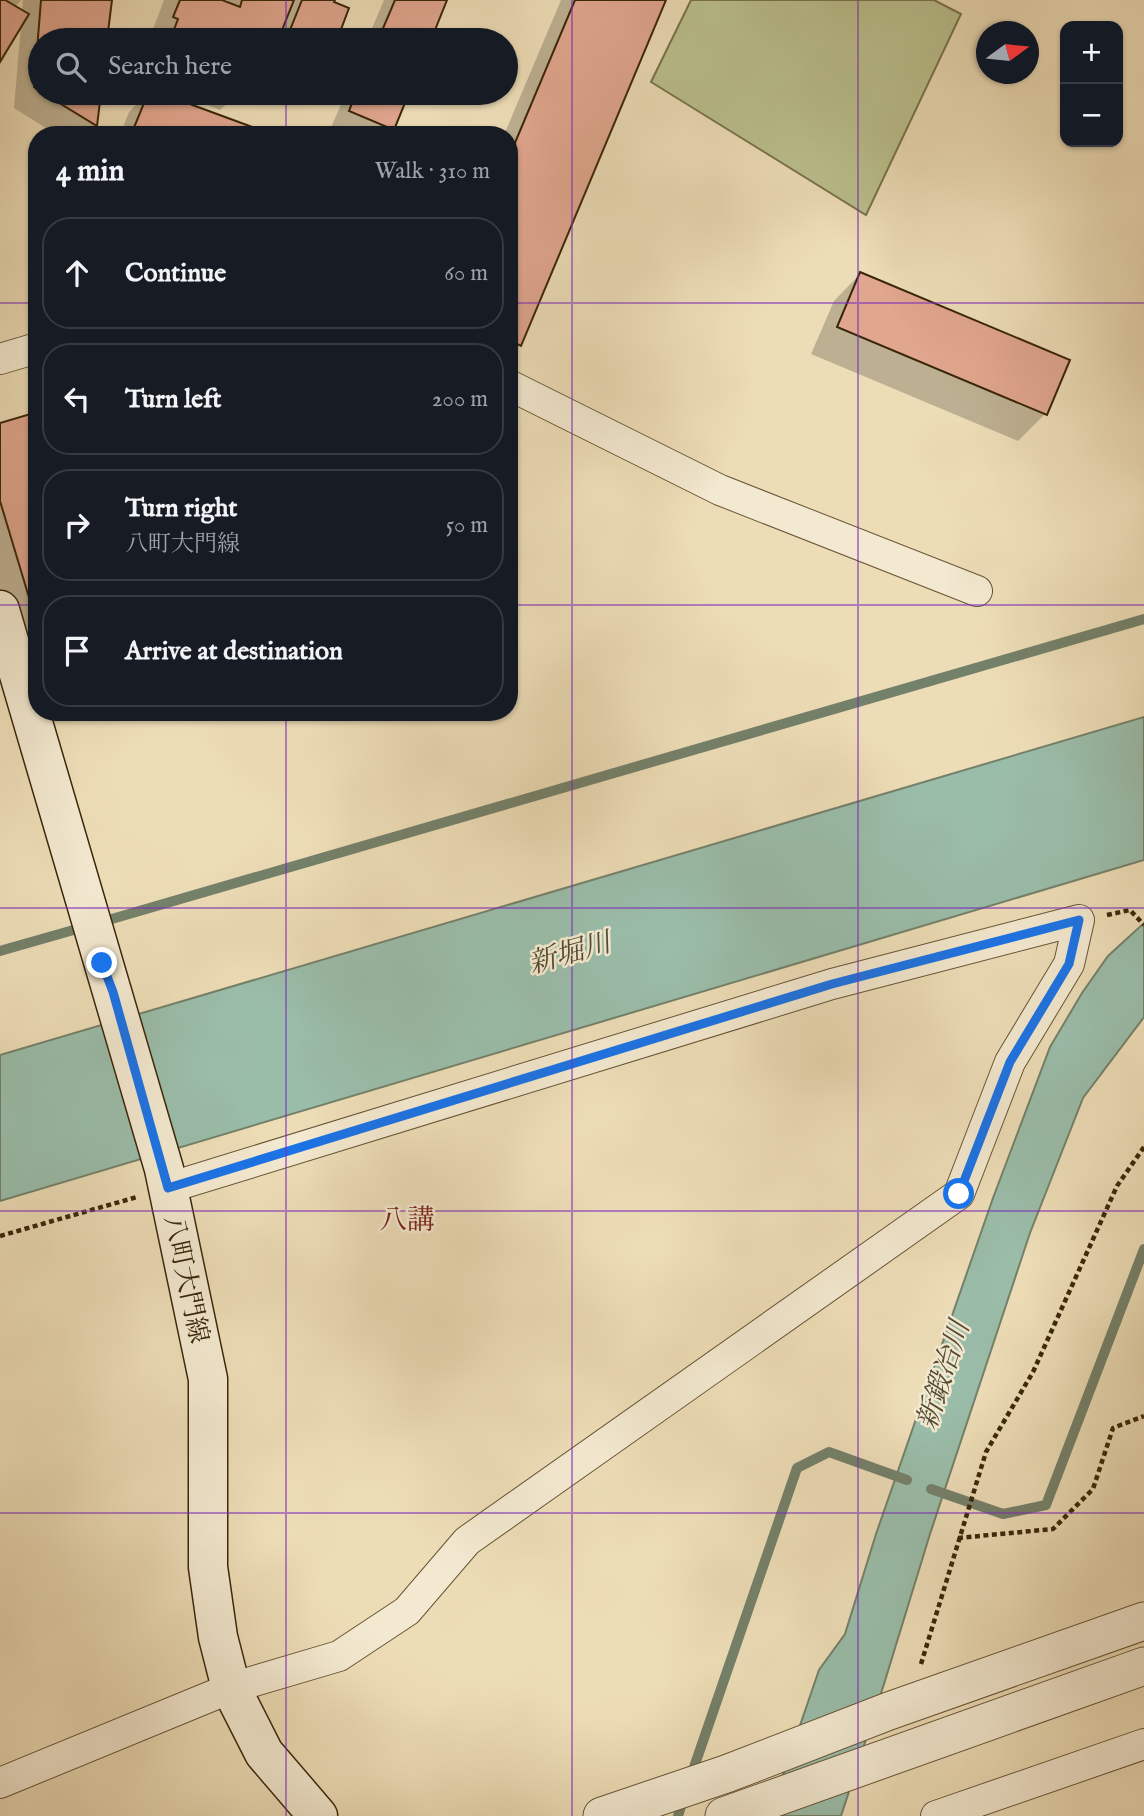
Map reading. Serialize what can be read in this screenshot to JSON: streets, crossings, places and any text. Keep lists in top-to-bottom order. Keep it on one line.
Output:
{"streets":{"main road":["八町大門線"]},"districts":["八講"],"water":["新堀川","新鍛冶川"],"north":"right","page":{"map_buttons":["+","−"],"search":"Search here","heading":["4 min","Walk · 310 m"],"list":[["Continue","60 m"],["Turn left","200 m"],["Turn right","八町大門線","50 m"],"Arrive at destination"]}}
